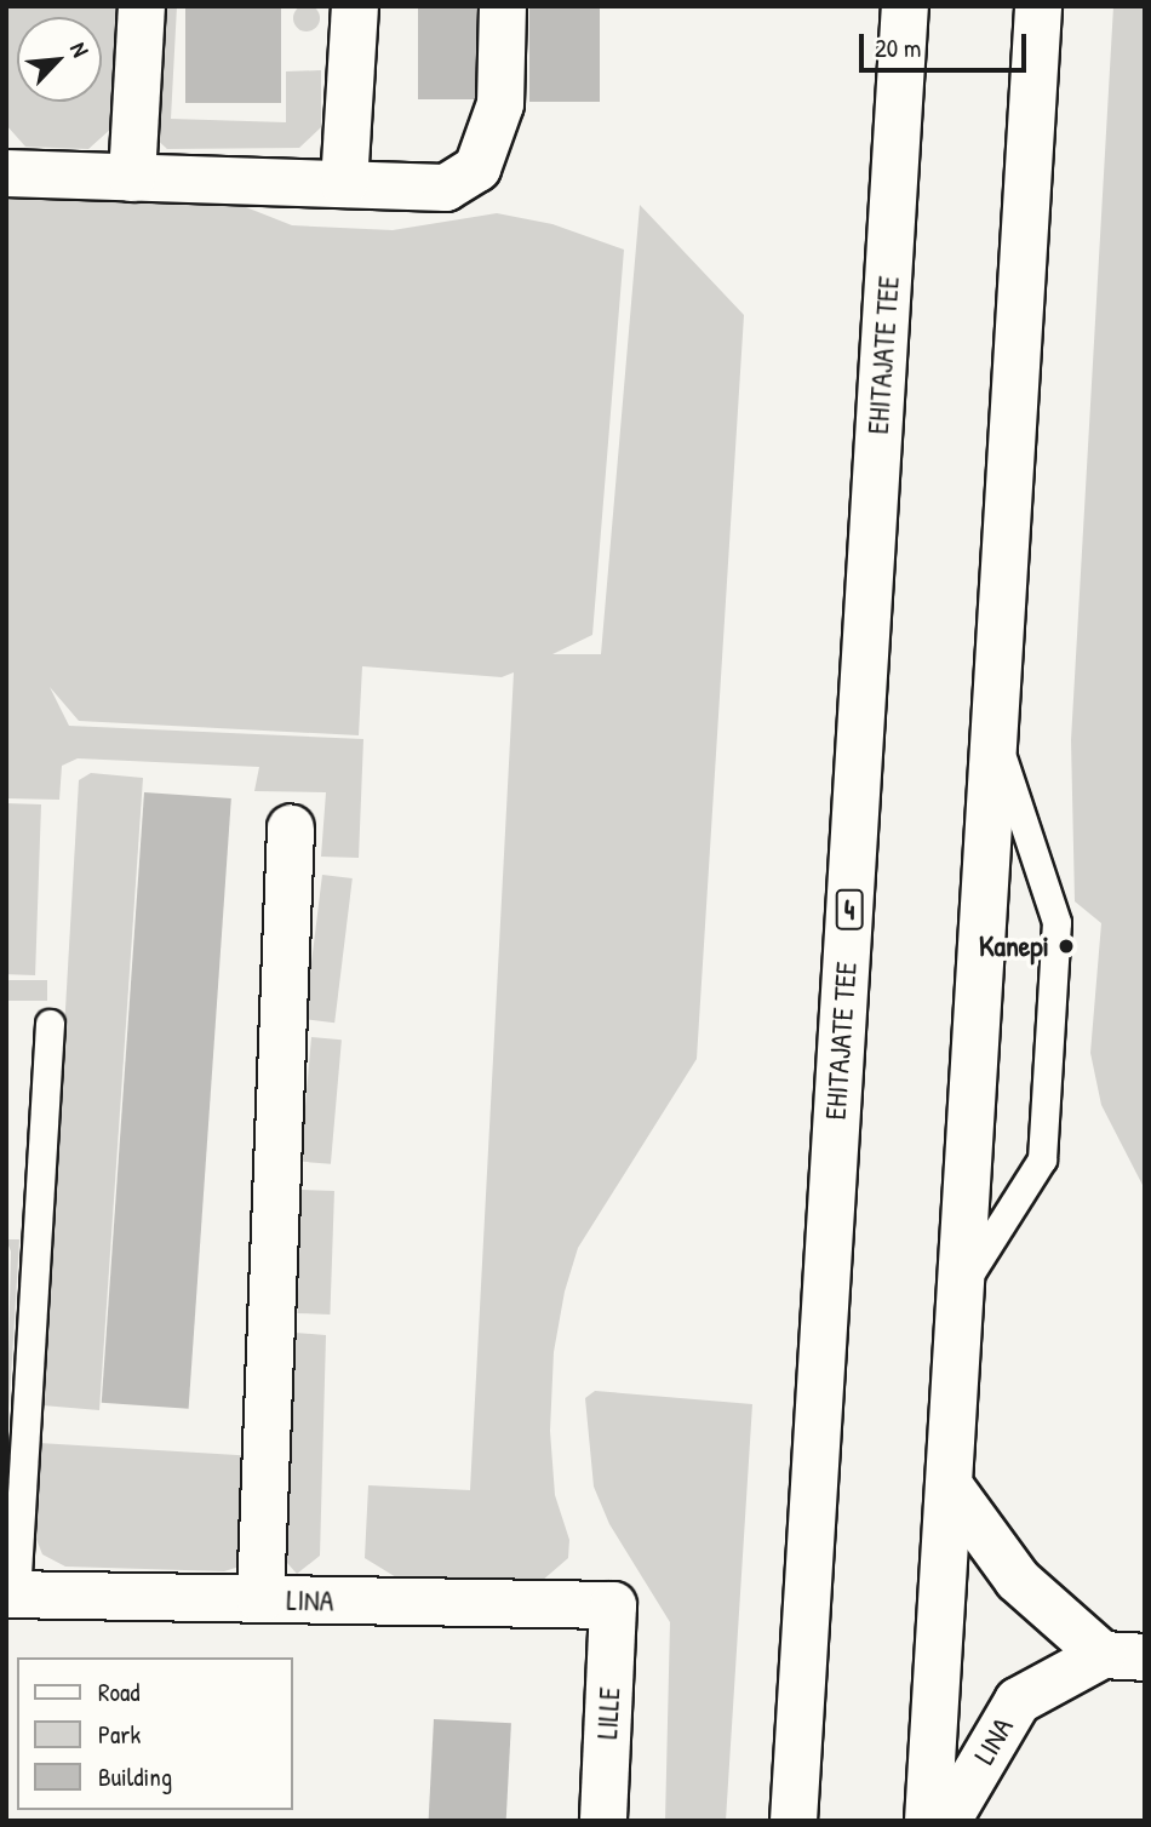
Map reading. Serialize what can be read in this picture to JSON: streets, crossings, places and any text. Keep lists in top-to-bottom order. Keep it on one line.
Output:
{"streets":{"main road":["EHITAJATE TEE","4","LINA","LILLE"]},"crossings":[["LINA","LILLE"]],"places":["Kanepi"],"legend":["Road","Park","Building"],"scale_bar":"20 m","north":"top right"}
